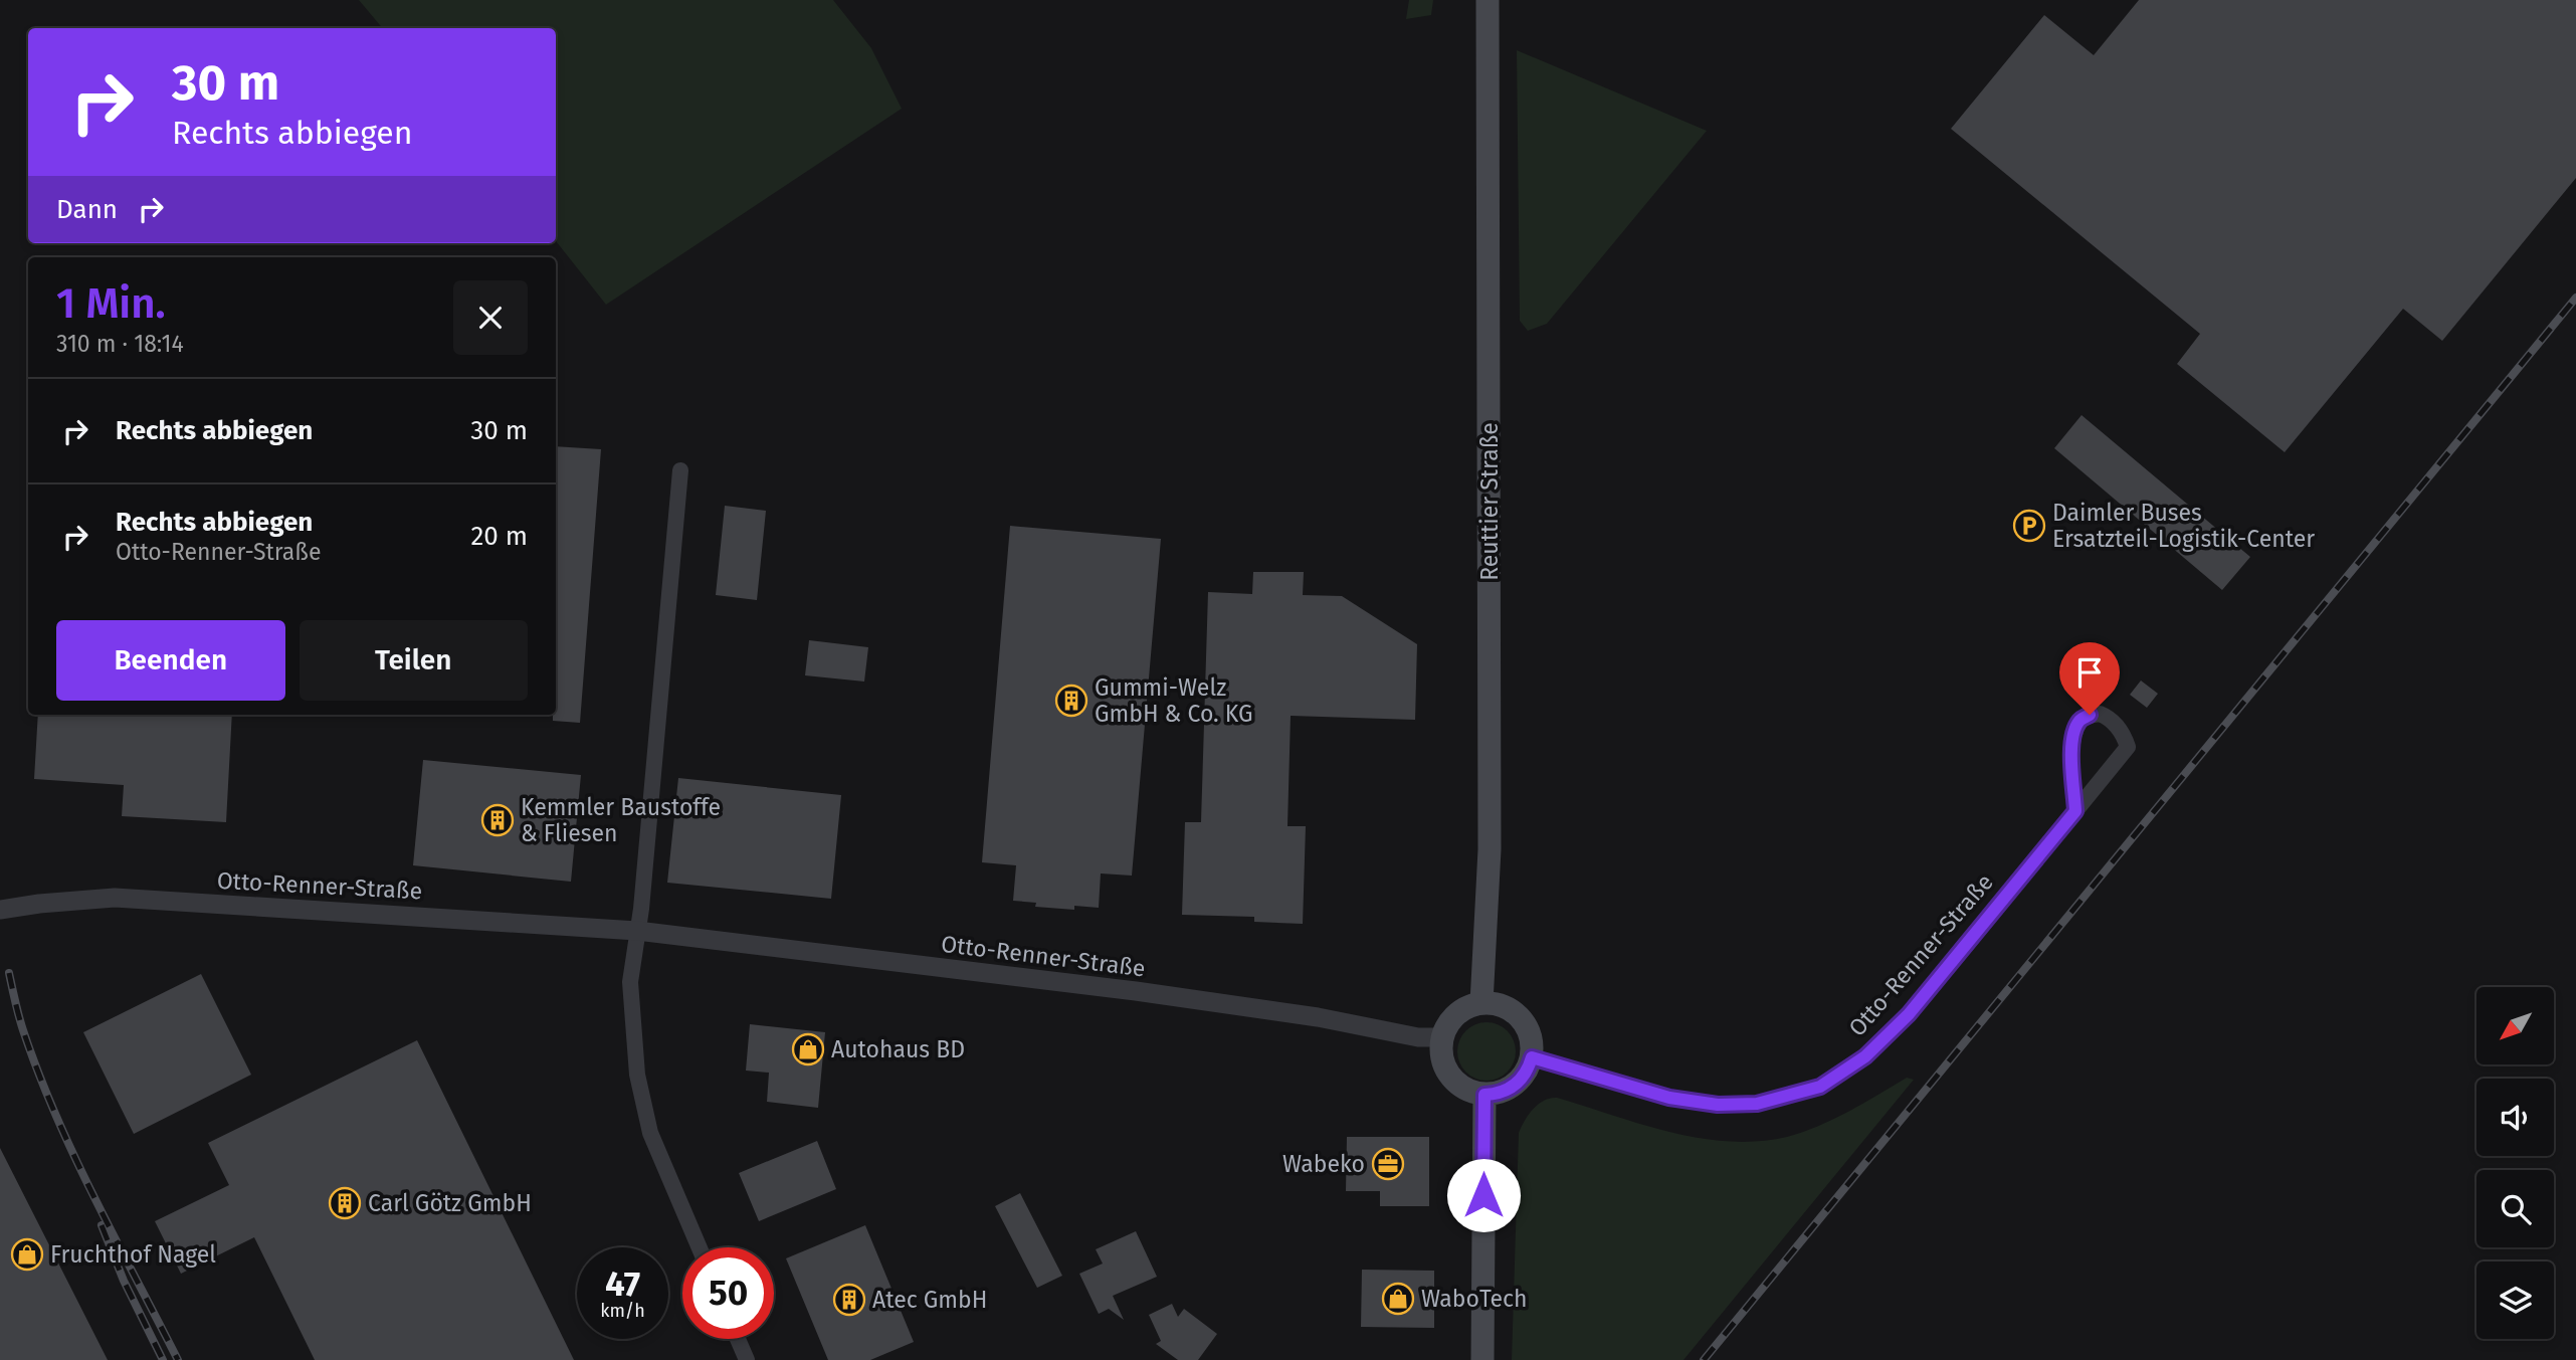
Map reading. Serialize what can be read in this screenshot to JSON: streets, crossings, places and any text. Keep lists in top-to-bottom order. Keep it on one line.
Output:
{"streets":{"main road":["Reuttier Straße"],"street":["Otto-Renner-Straße"]},"crossings":[["Reuttier Straße","Otto-Renner-Straße"]],"places":{"parking":["Daimler Buses Ersatzteil-Logistik-Center"],"building":["Gummi-Welz GmbH & Co. KG","Kemmler Baustoffe & Fliesen","Carl Götz GmbH","Atec GmbH"],"shop":["Autohaus BD","Fruchthof Nagel","WaboTech"],"office":["Wabeko"]},"north":"bottom left","page":{"turn":["30 m","Rechts abbiegen"],"then":"Dann","heading":["1 Min.","310 m · 18:14"],"list":[{"name":"Rechts abbiegen","value":"30 m"},{"name":"Rechts abbiegen","note":"Otto-Renner-Straße","value":"20 m"}],"buttons":["Beenden","Teilen"],"speed":"47 km/h","limit":"50"}}
